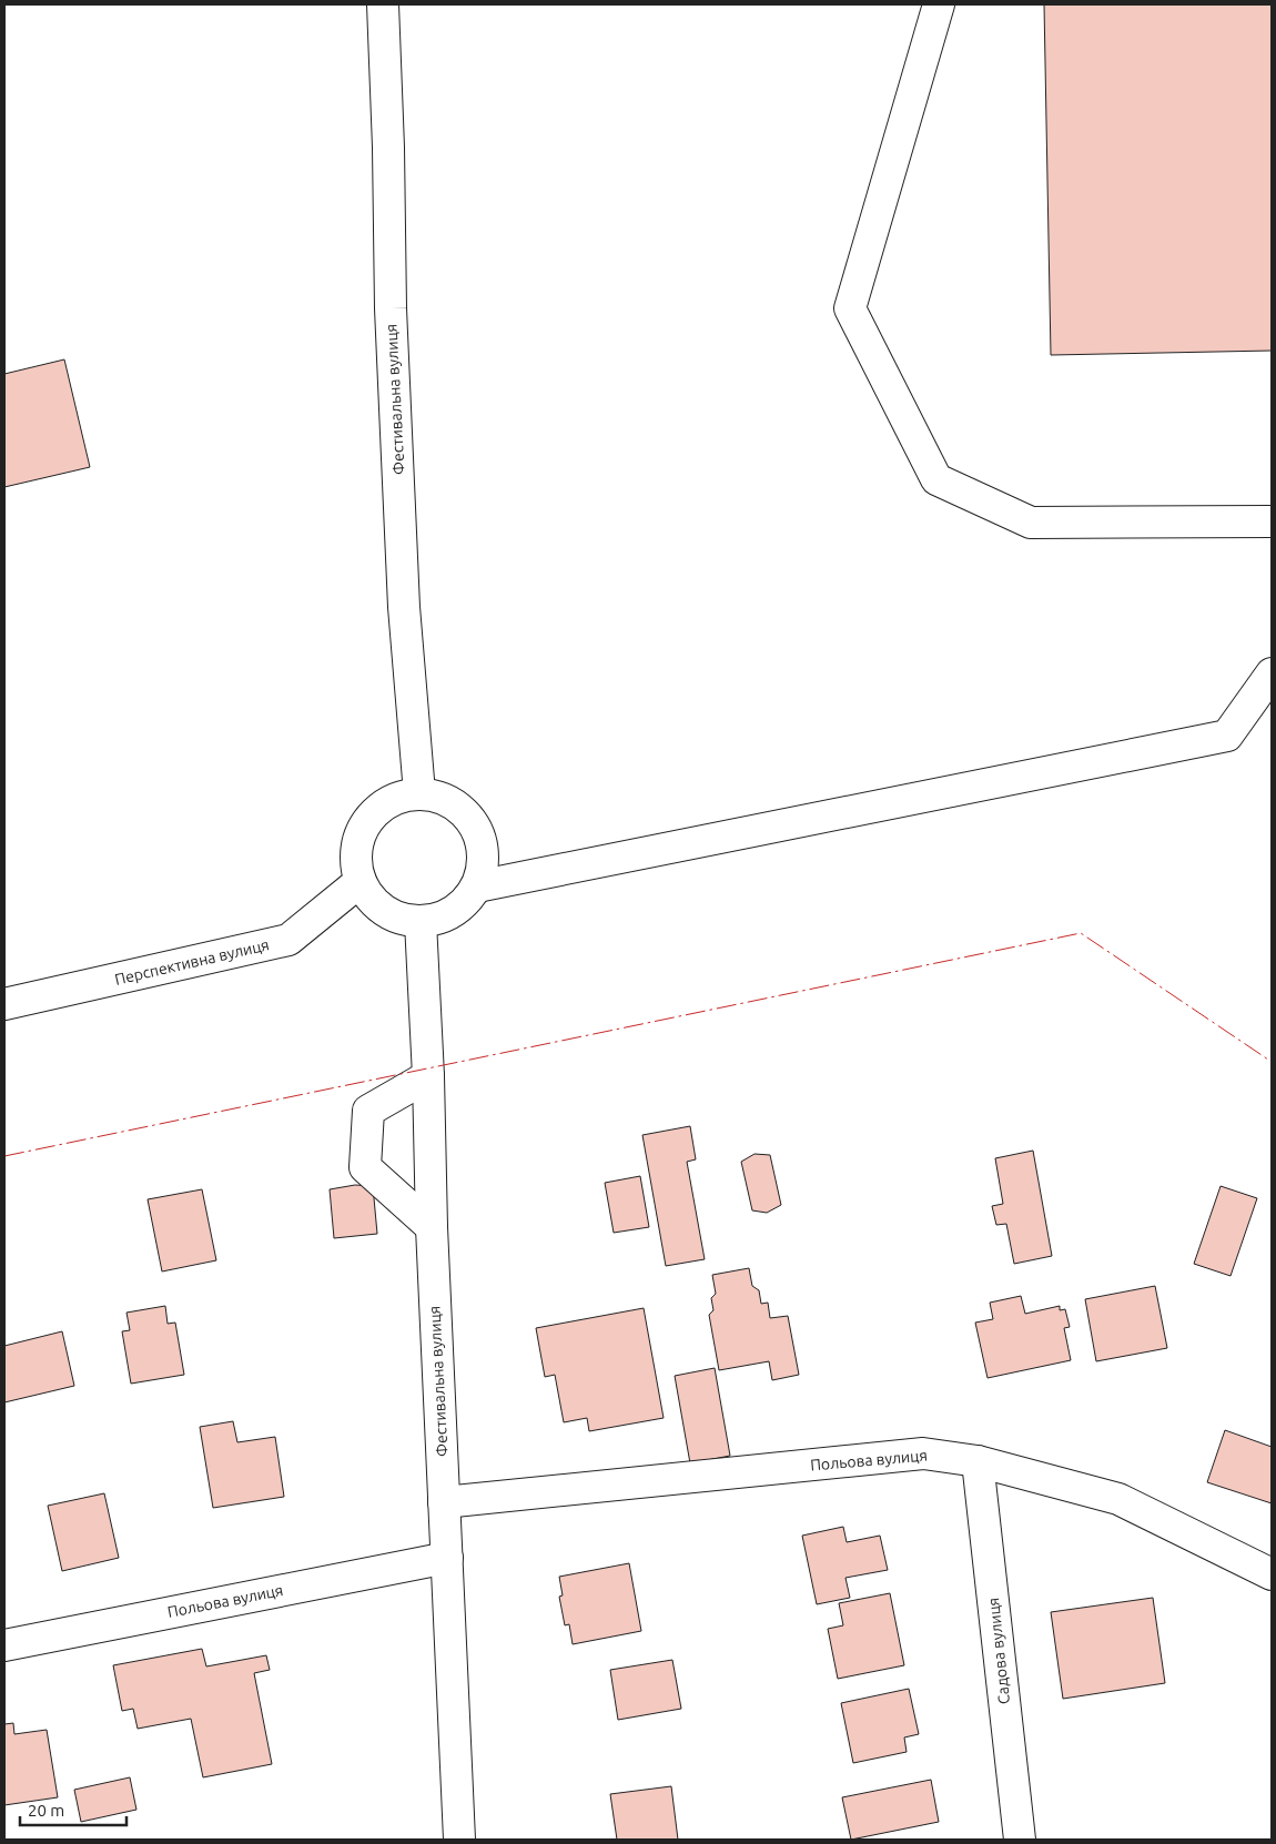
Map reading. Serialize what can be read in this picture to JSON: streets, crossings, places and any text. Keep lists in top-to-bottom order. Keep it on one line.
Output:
{"streets":{"street":["Фестивальна вулиця","Перспективна вулиця","Польова вулиця","Садова вулиця"]},"crossings":[["Фестивальна вулиця","Перспективна вулиця"],["Фестивальна вулиця","Польова вулиця"],["Польова вулиця","Садова вулиця"]],"scale_bar":"20 m"}
